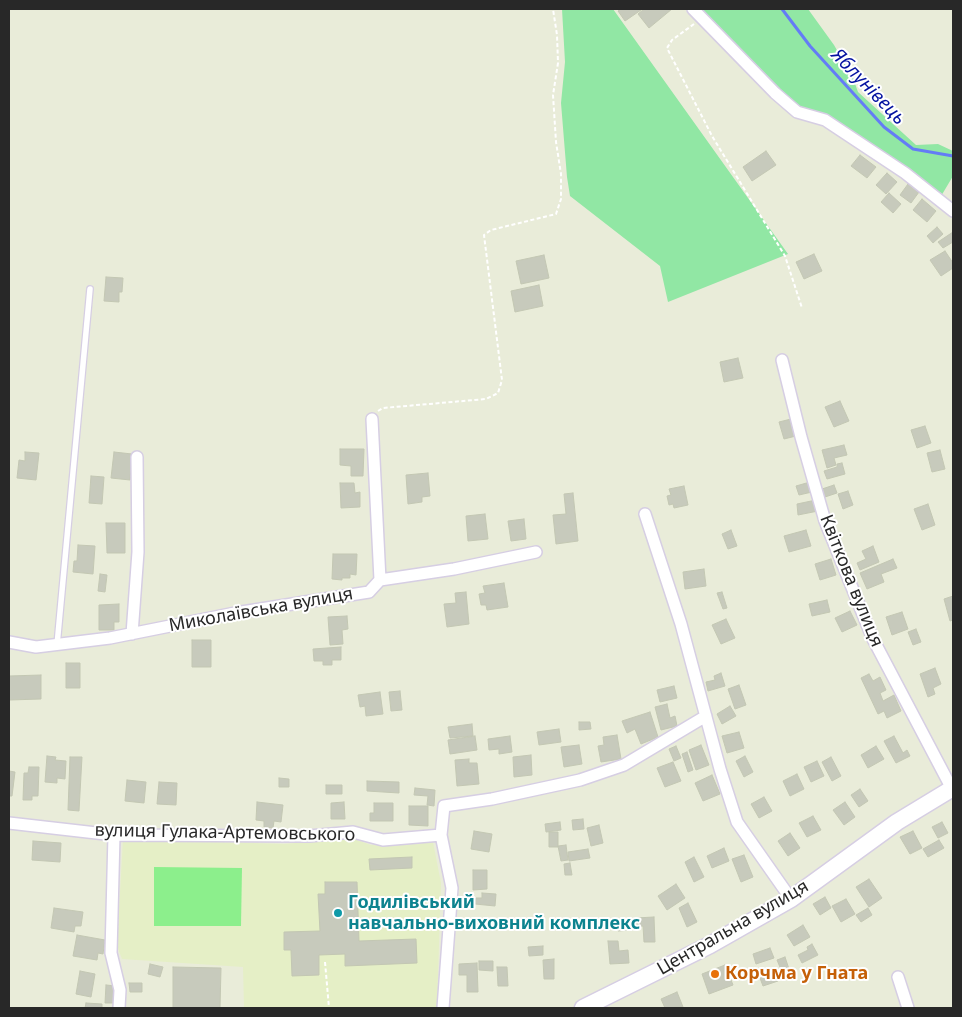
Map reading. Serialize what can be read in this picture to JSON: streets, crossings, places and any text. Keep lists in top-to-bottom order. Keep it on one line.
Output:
{"streets":{"main road":["Центральна вулиця"],"street":["Квіткова вулиця","Миколаївська вулиця","вулиця Гулака-Артемовського"]},"crossings":[["Квіткова вулиця","Центральна вулиця"]],"water":["Яблунівець"],"places":["Годилівський навчально-виховний комплекс","Корчма у Гната"]}
